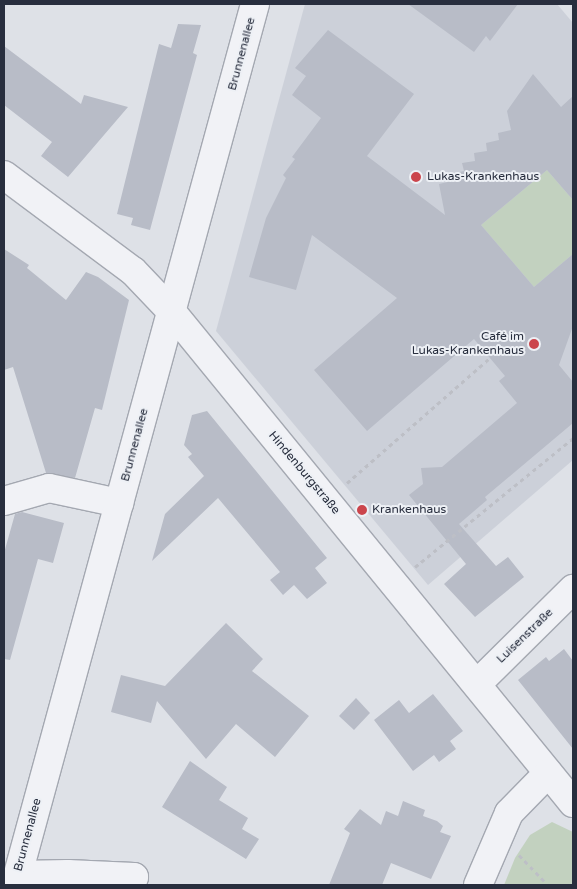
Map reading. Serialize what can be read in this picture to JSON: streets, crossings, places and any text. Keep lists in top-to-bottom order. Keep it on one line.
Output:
{"streets":{"street":["Brunnenallee","Hindenburgstraße","Luisenstraße"]},"crossings":[["Brunnenallee","Hindenburgstraße"],["Hindenburgstraße","Luisenstraße"]],"places":["Lukas-Krankenhaus","Café im Lukas-Krankenhaus","Krankenhaus"]}
